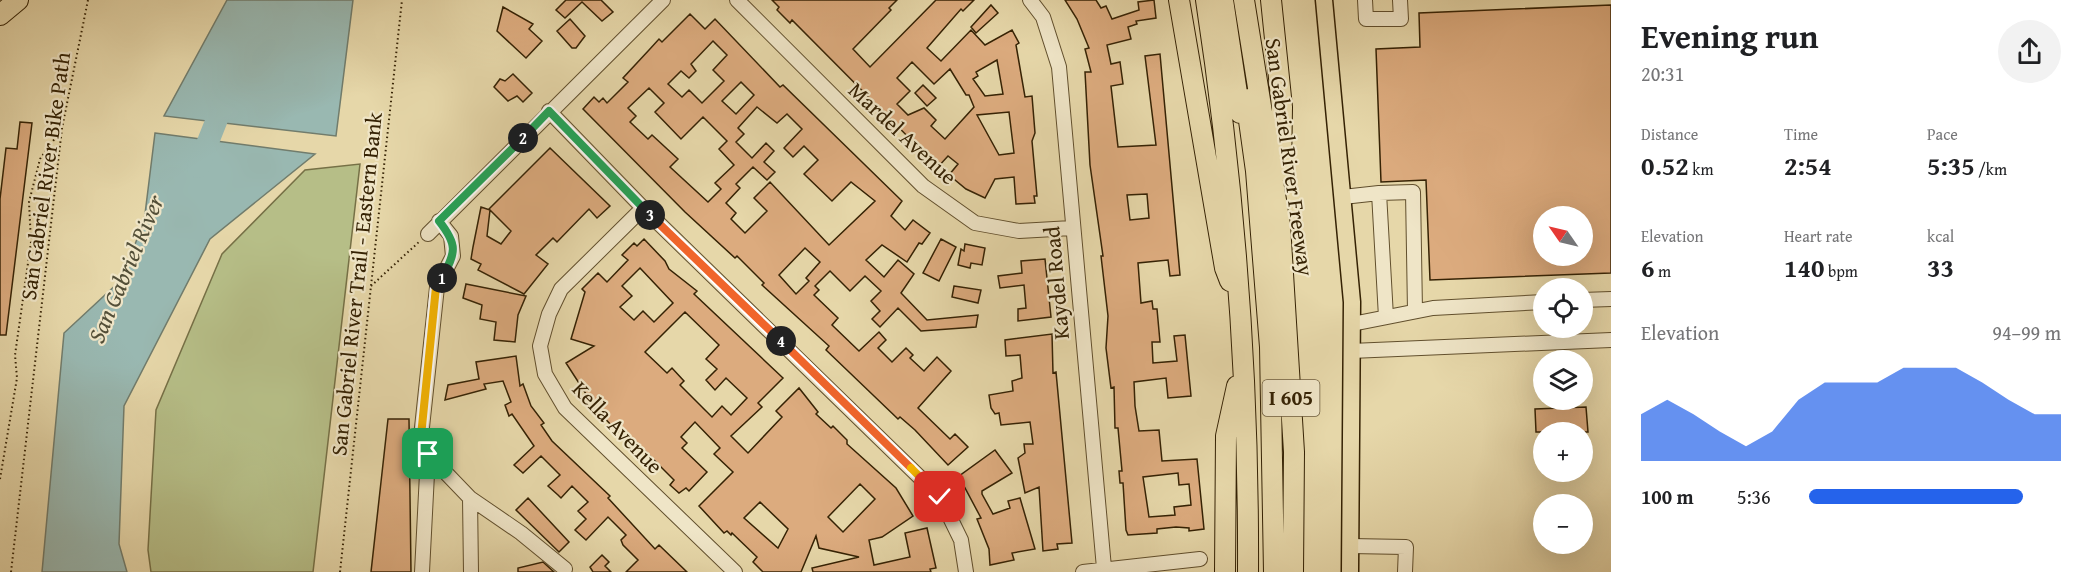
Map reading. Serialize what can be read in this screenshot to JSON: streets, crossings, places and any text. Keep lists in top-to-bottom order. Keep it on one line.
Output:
{"streets":{"highway":["San Gabriel River Freeway","I 605"],"street":["Mardel Avenue","Kaydel Road","Kella Avenue"],"path":["San Gabriel River Bike Path","San Gabriel River Trail - Eastern Bank"]},"crossings":[["Mardel Avenue","Kaydel Road"]],"water":["San Gabriel River"],"north":"top left","page":{"heading":["Evening run","20:31"],"stats":[["Distance","0.52 km"],["Time","2:54"],["Pace","5:35 /km"],["Elevation","6 m"],["Heart rate","140 bpm"],["kcal","33"]],"pins":["2","3","1","4"],"map_buttons":["+","−"],"chart":["Elevation","94–99 m"],"list":[{"name":"100 m","note":"5:36"}]}}
